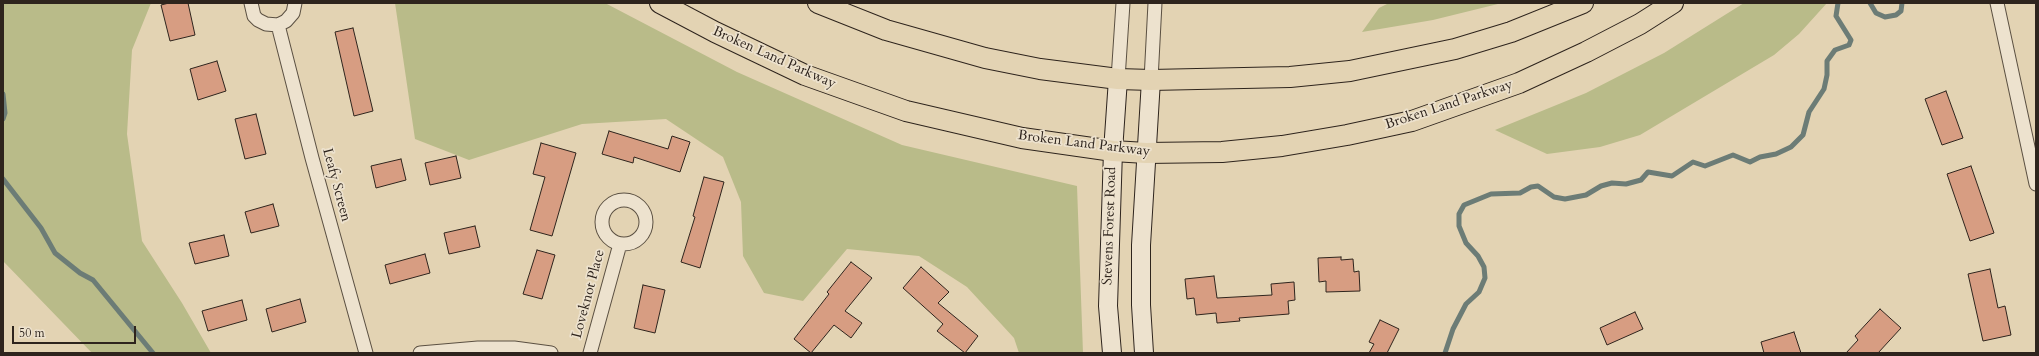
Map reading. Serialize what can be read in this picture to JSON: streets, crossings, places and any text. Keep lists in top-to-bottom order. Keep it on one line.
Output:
{"streets":{"main road":["Broken Land Parkway"],"street":["Leafy Screen","Stevens Forest Road","Loveknot Place"]},"crossings":[["Broken Land Parkway","Stevens Forest Road"]],"scale_bar":"50 m"}
